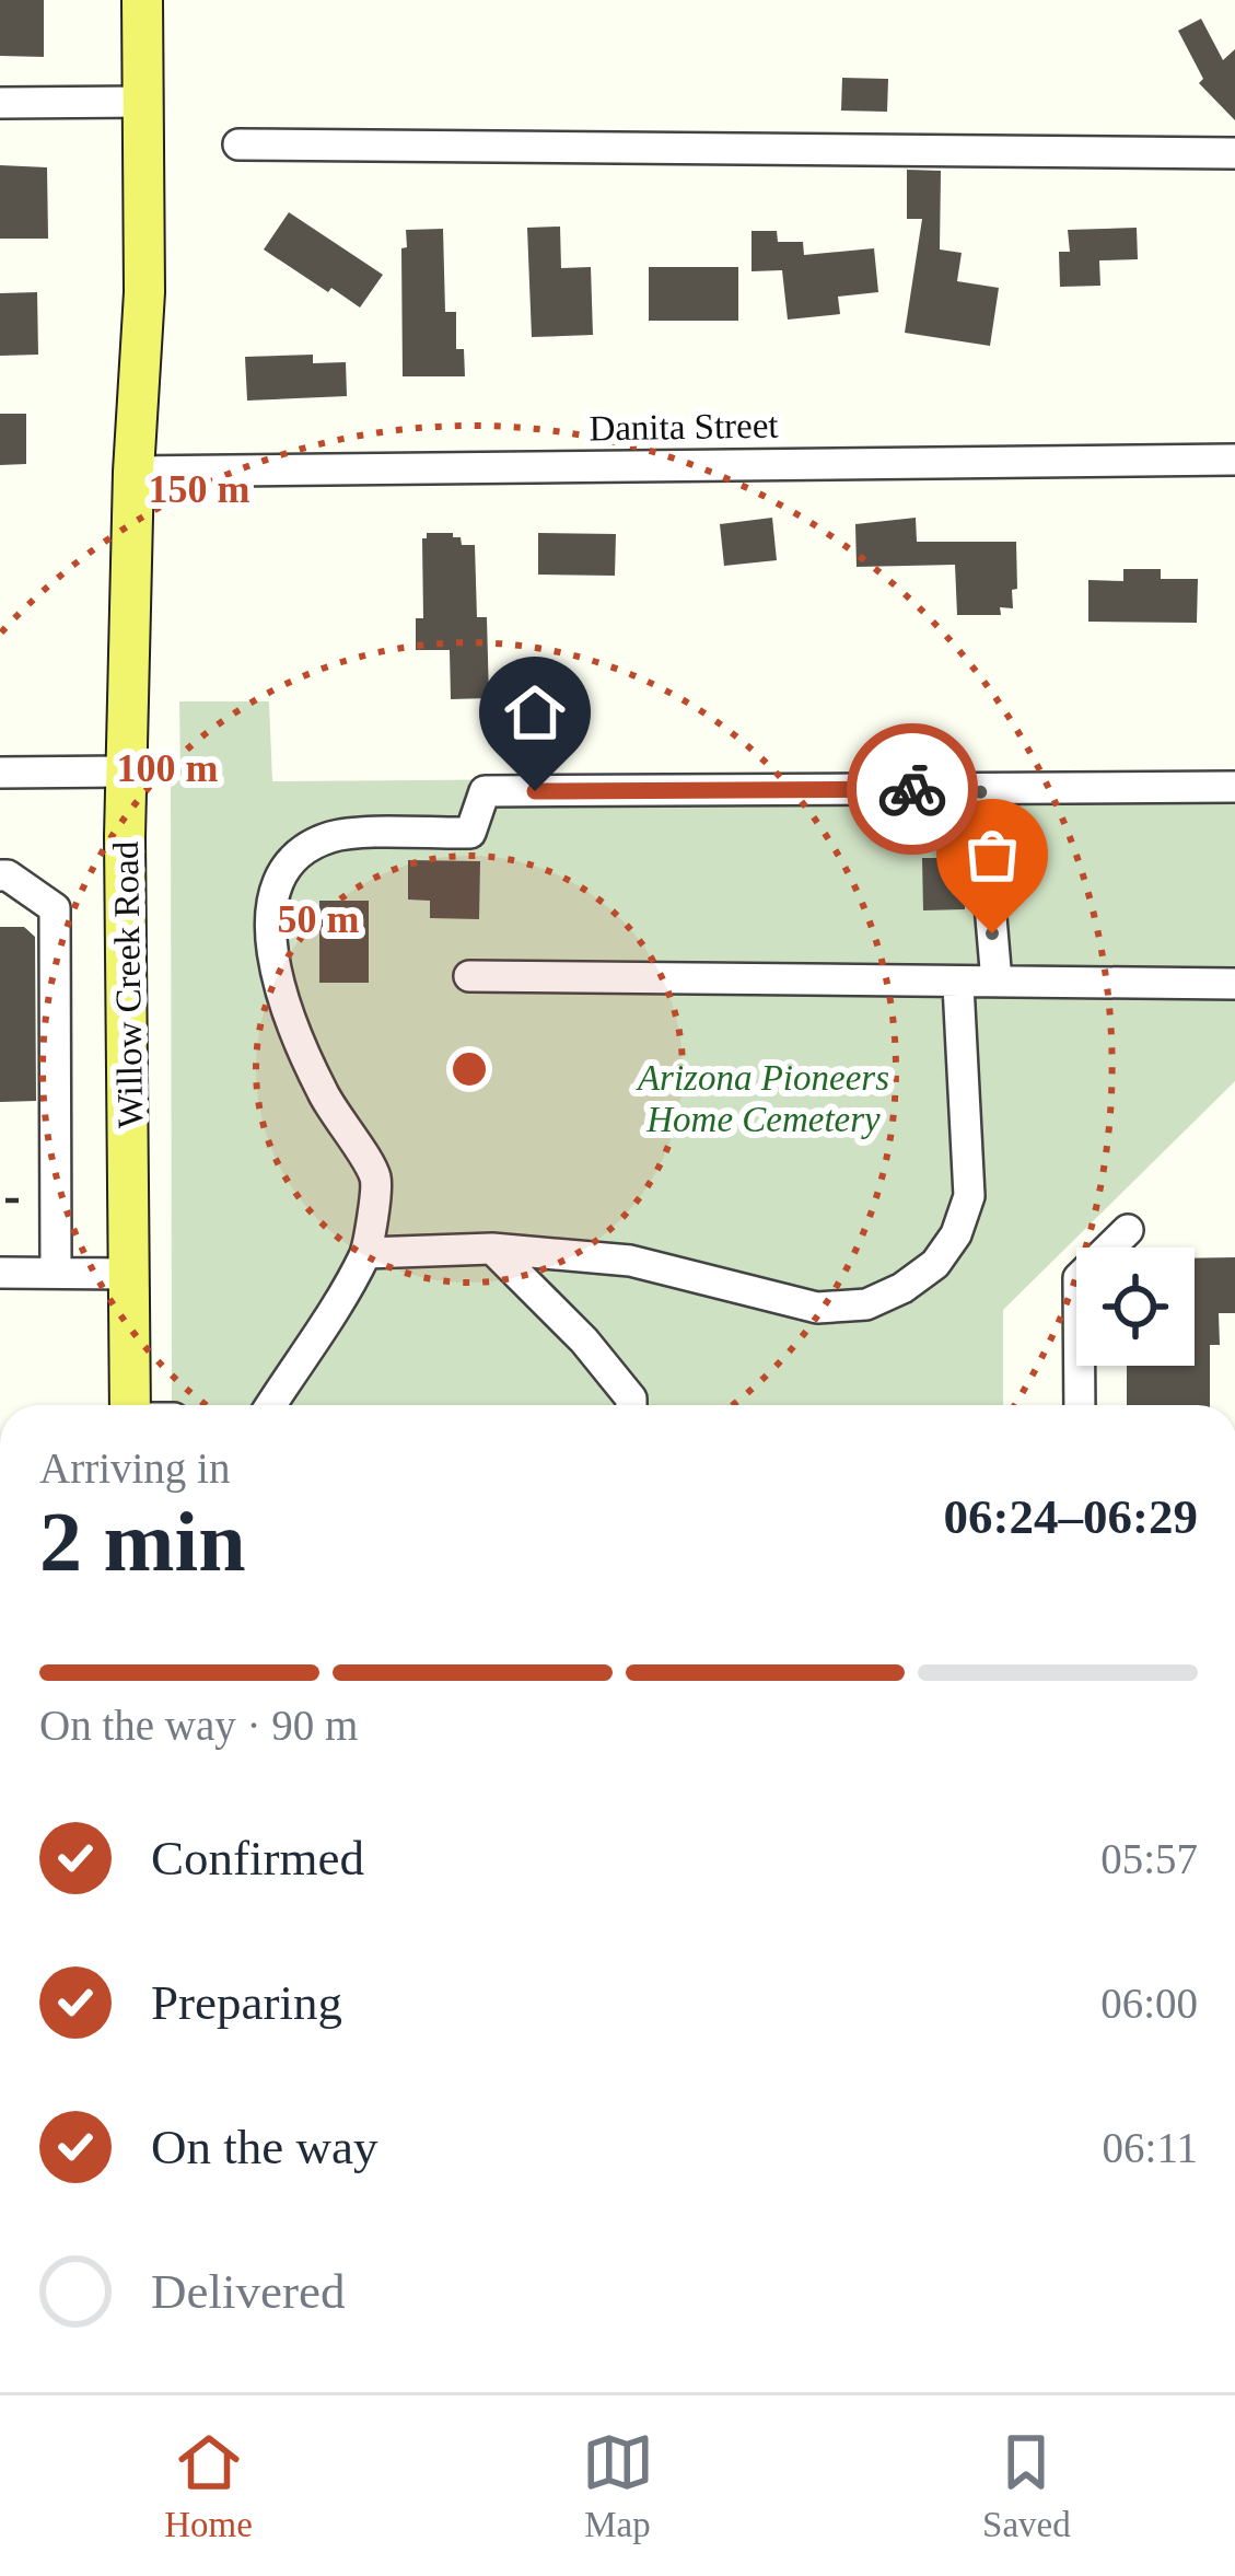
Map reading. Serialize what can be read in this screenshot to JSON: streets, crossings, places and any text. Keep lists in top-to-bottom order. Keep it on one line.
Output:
{"streets":{"main road":["Willow Creek Road"],"street":["Danita Street"]},"crossings":[["Danita Street","Willow Creek Road"]],"parks":["Arizona Pioneers Home Cemetery"],"page":{"heading":["2 min","Arriving in","06:24–06:29"],"bar":"On the way · 90 m","list":[["Confirmed","05:57"],["Preparing","06:00"],["On the way","06:11"],"Delivered"],"tabs":["Home","Map","Saved"]},"rings":["150 m","100 m","50 m"]}
